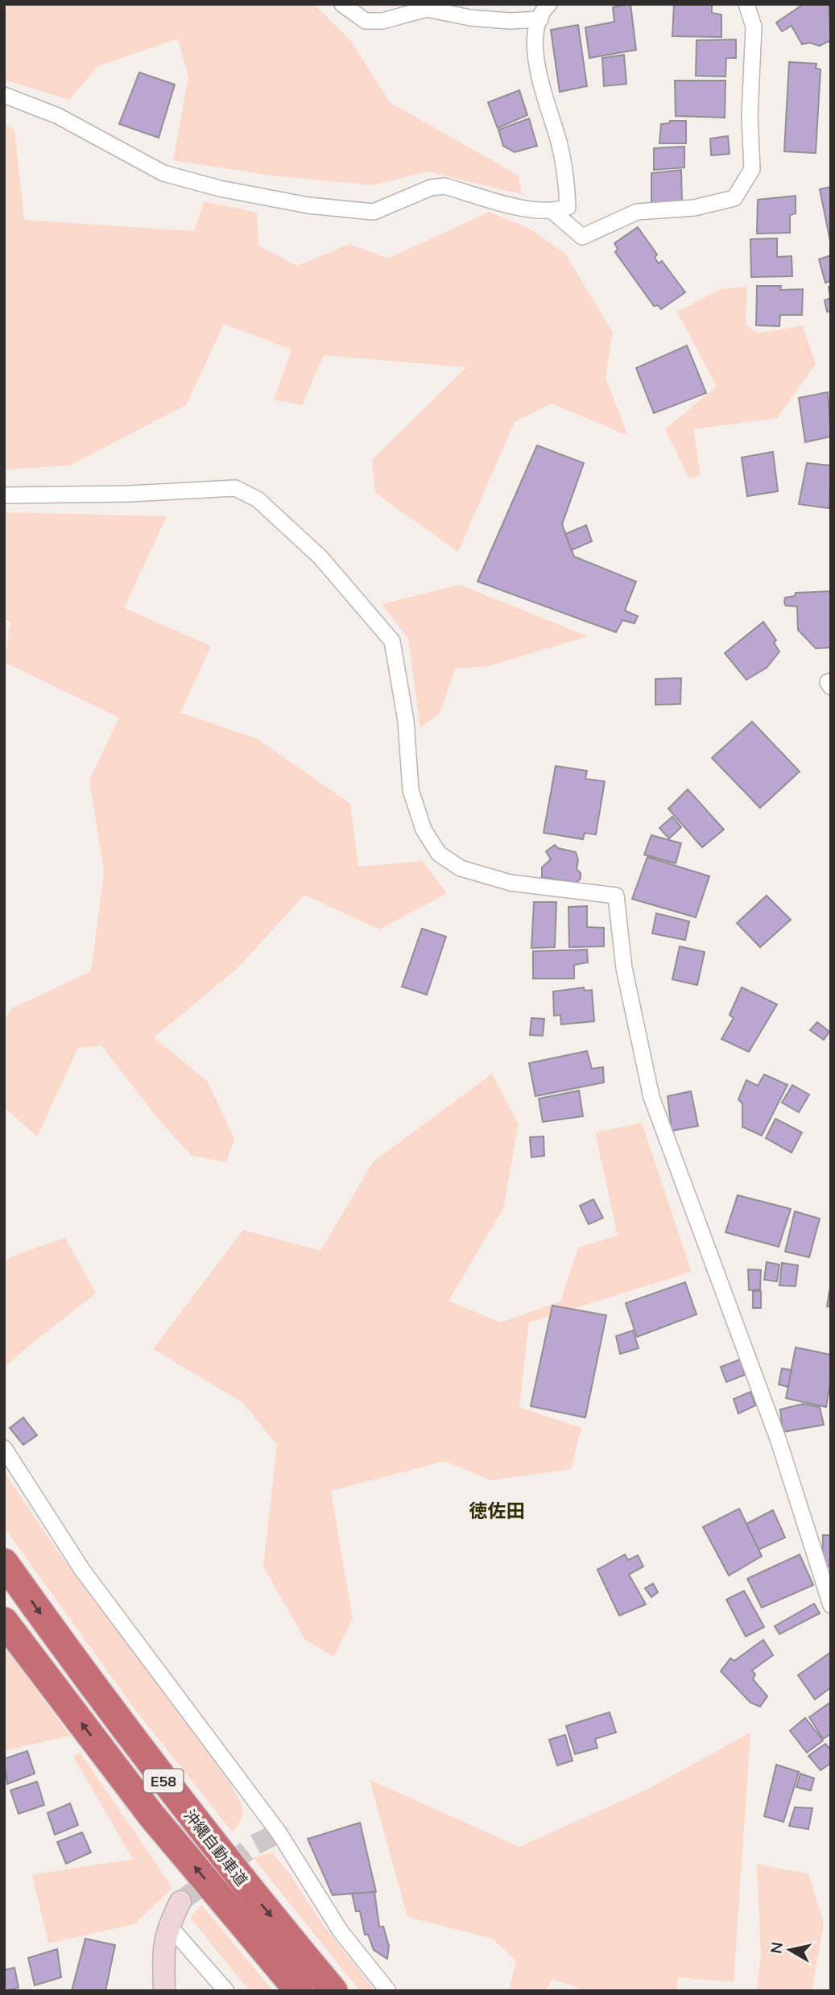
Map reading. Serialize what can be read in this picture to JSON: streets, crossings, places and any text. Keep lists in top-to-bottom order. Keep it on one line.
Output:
{"streets":{"highway":["E58","沖縄自動車道"]},"districts":["徳佐田"],"north":"left"}
